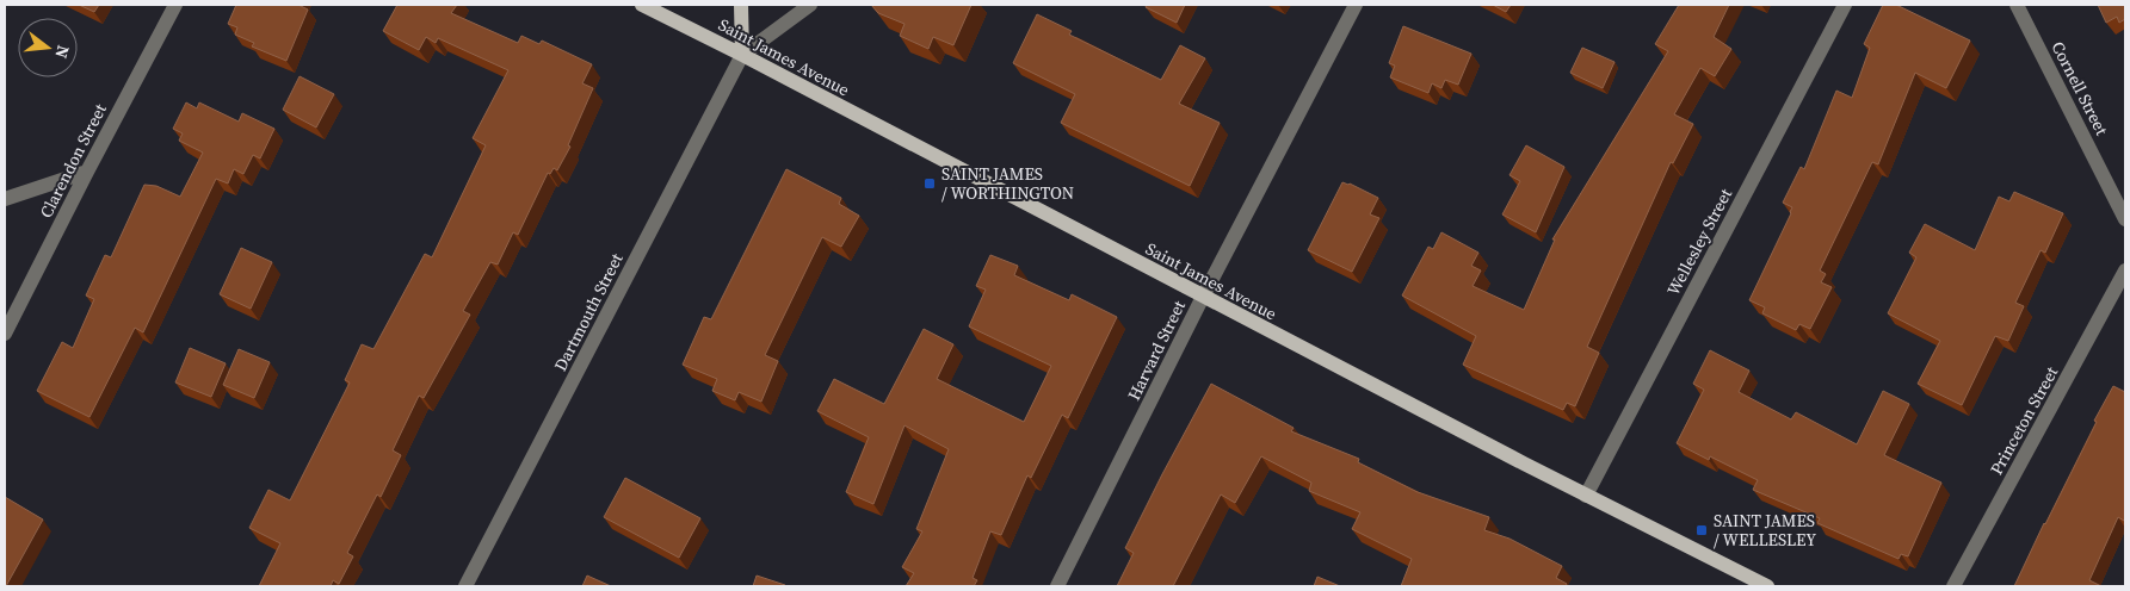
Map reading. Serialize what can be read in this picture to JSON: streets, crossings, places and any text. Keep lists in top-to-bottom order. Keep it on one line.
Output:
{"streets":{"main road":["Saint James Avenue"],"street":["Cornell Street","Clarendon Street","Wellesley Street","Dartmouth Street","Harvard Street","Princeton Street"]},"crossings":[["Saint James Avenue","Wellesley Street"],["Saint James Avenue","Dartmouth Street"],["Saint James Avenue","Harvard Street"]],"places":{"transit":["SAINT JAMES / WORTHINGTON","SAINT JAMES / WELLESLEY"]},"north":"right"}
